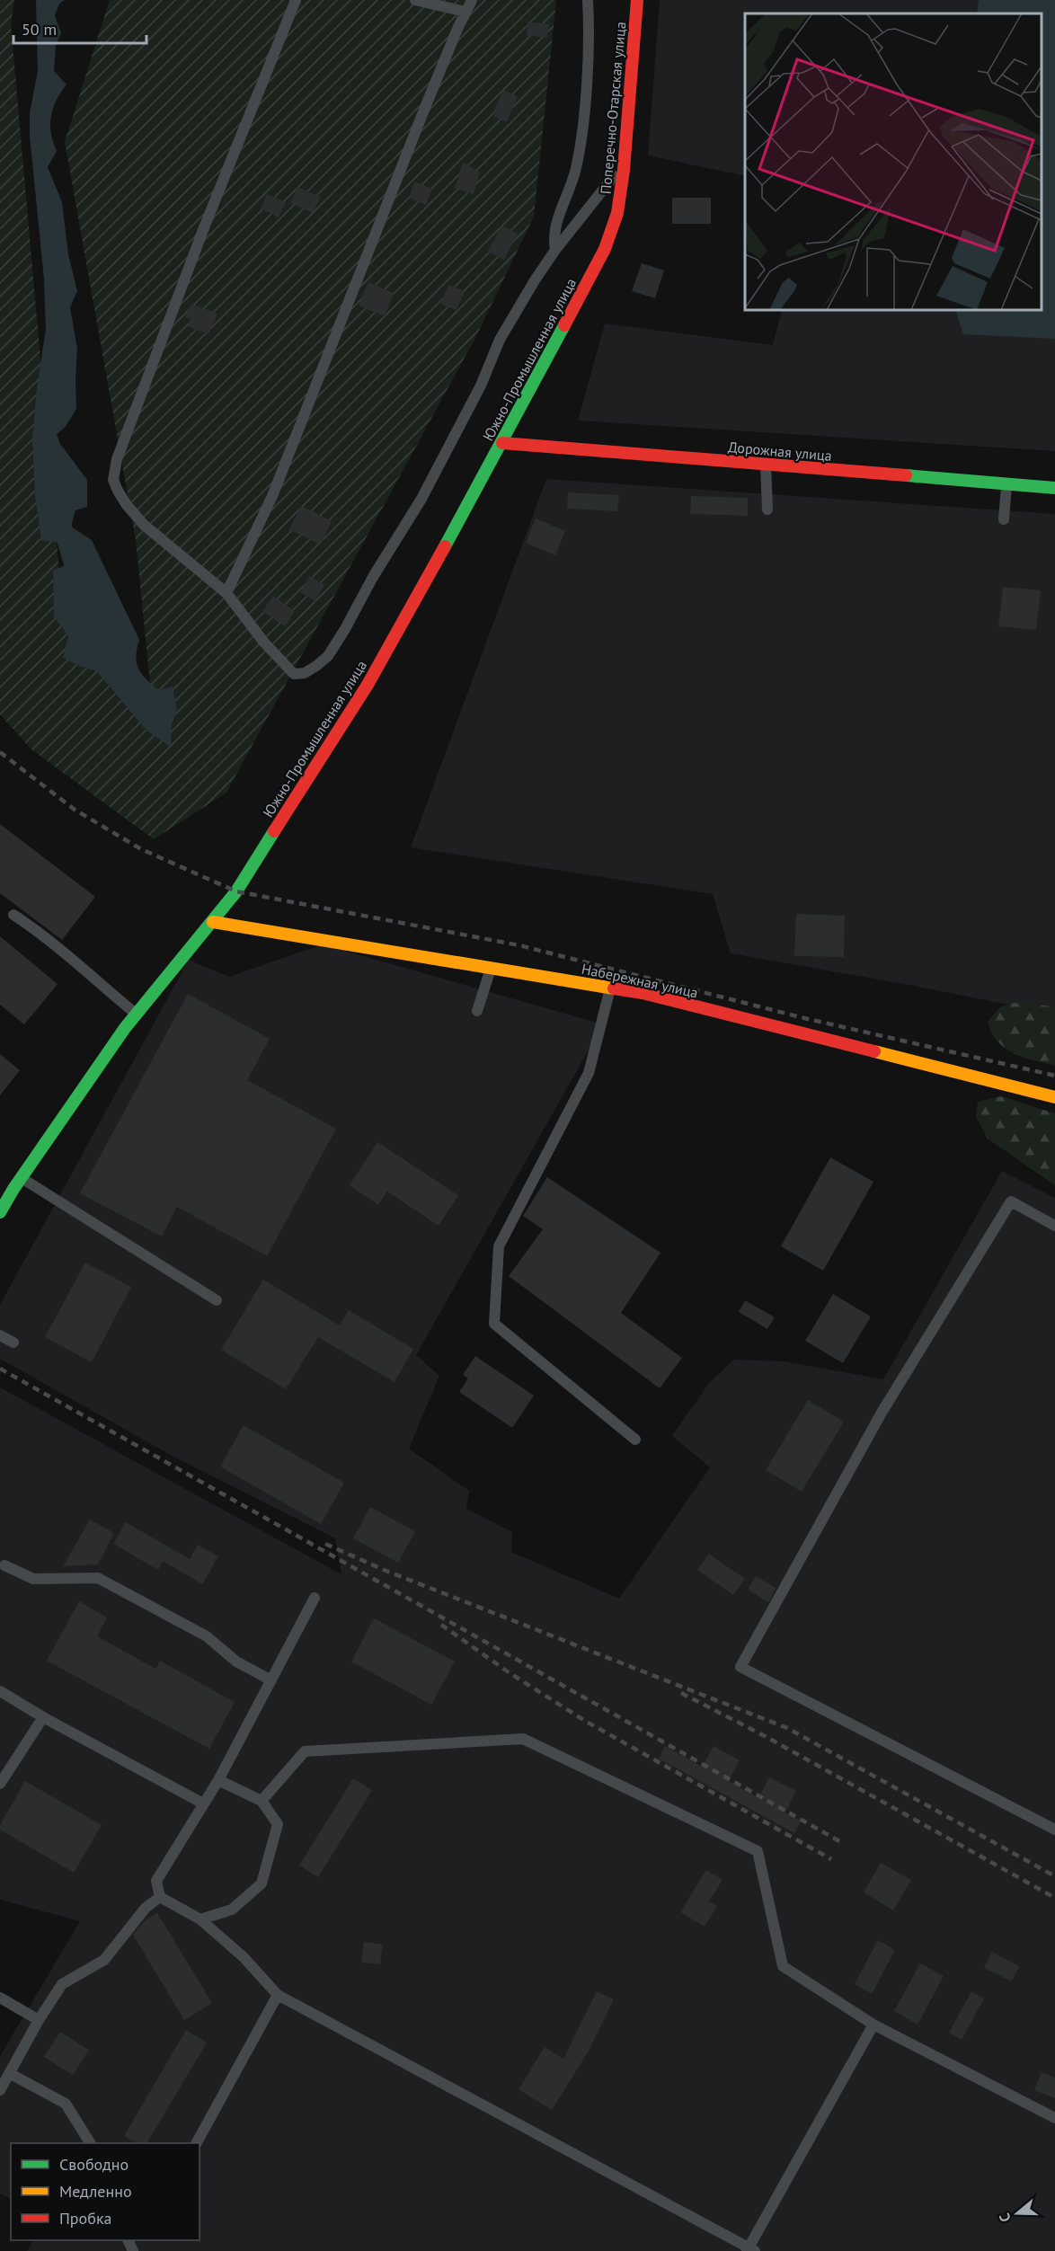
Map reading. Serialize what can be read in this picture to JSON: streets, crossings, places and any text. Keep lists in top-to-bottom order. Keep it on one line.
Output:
{"streets":{"street":["Поперечно-Отарская улица","Южно-Промышленная улица","Дорожная улица","Набережная улица"]},"crossings":[["Поперечно-Отарская улица","Южно-Промышленная улица"],["Южно-Промышленная улица","Дорожная улица"],["Южно-Промышленная улица","Набережная улица"]],"legend":["Свободно","Медленно","Пробка"],"scale_bar":"50 m","north":"left"}
